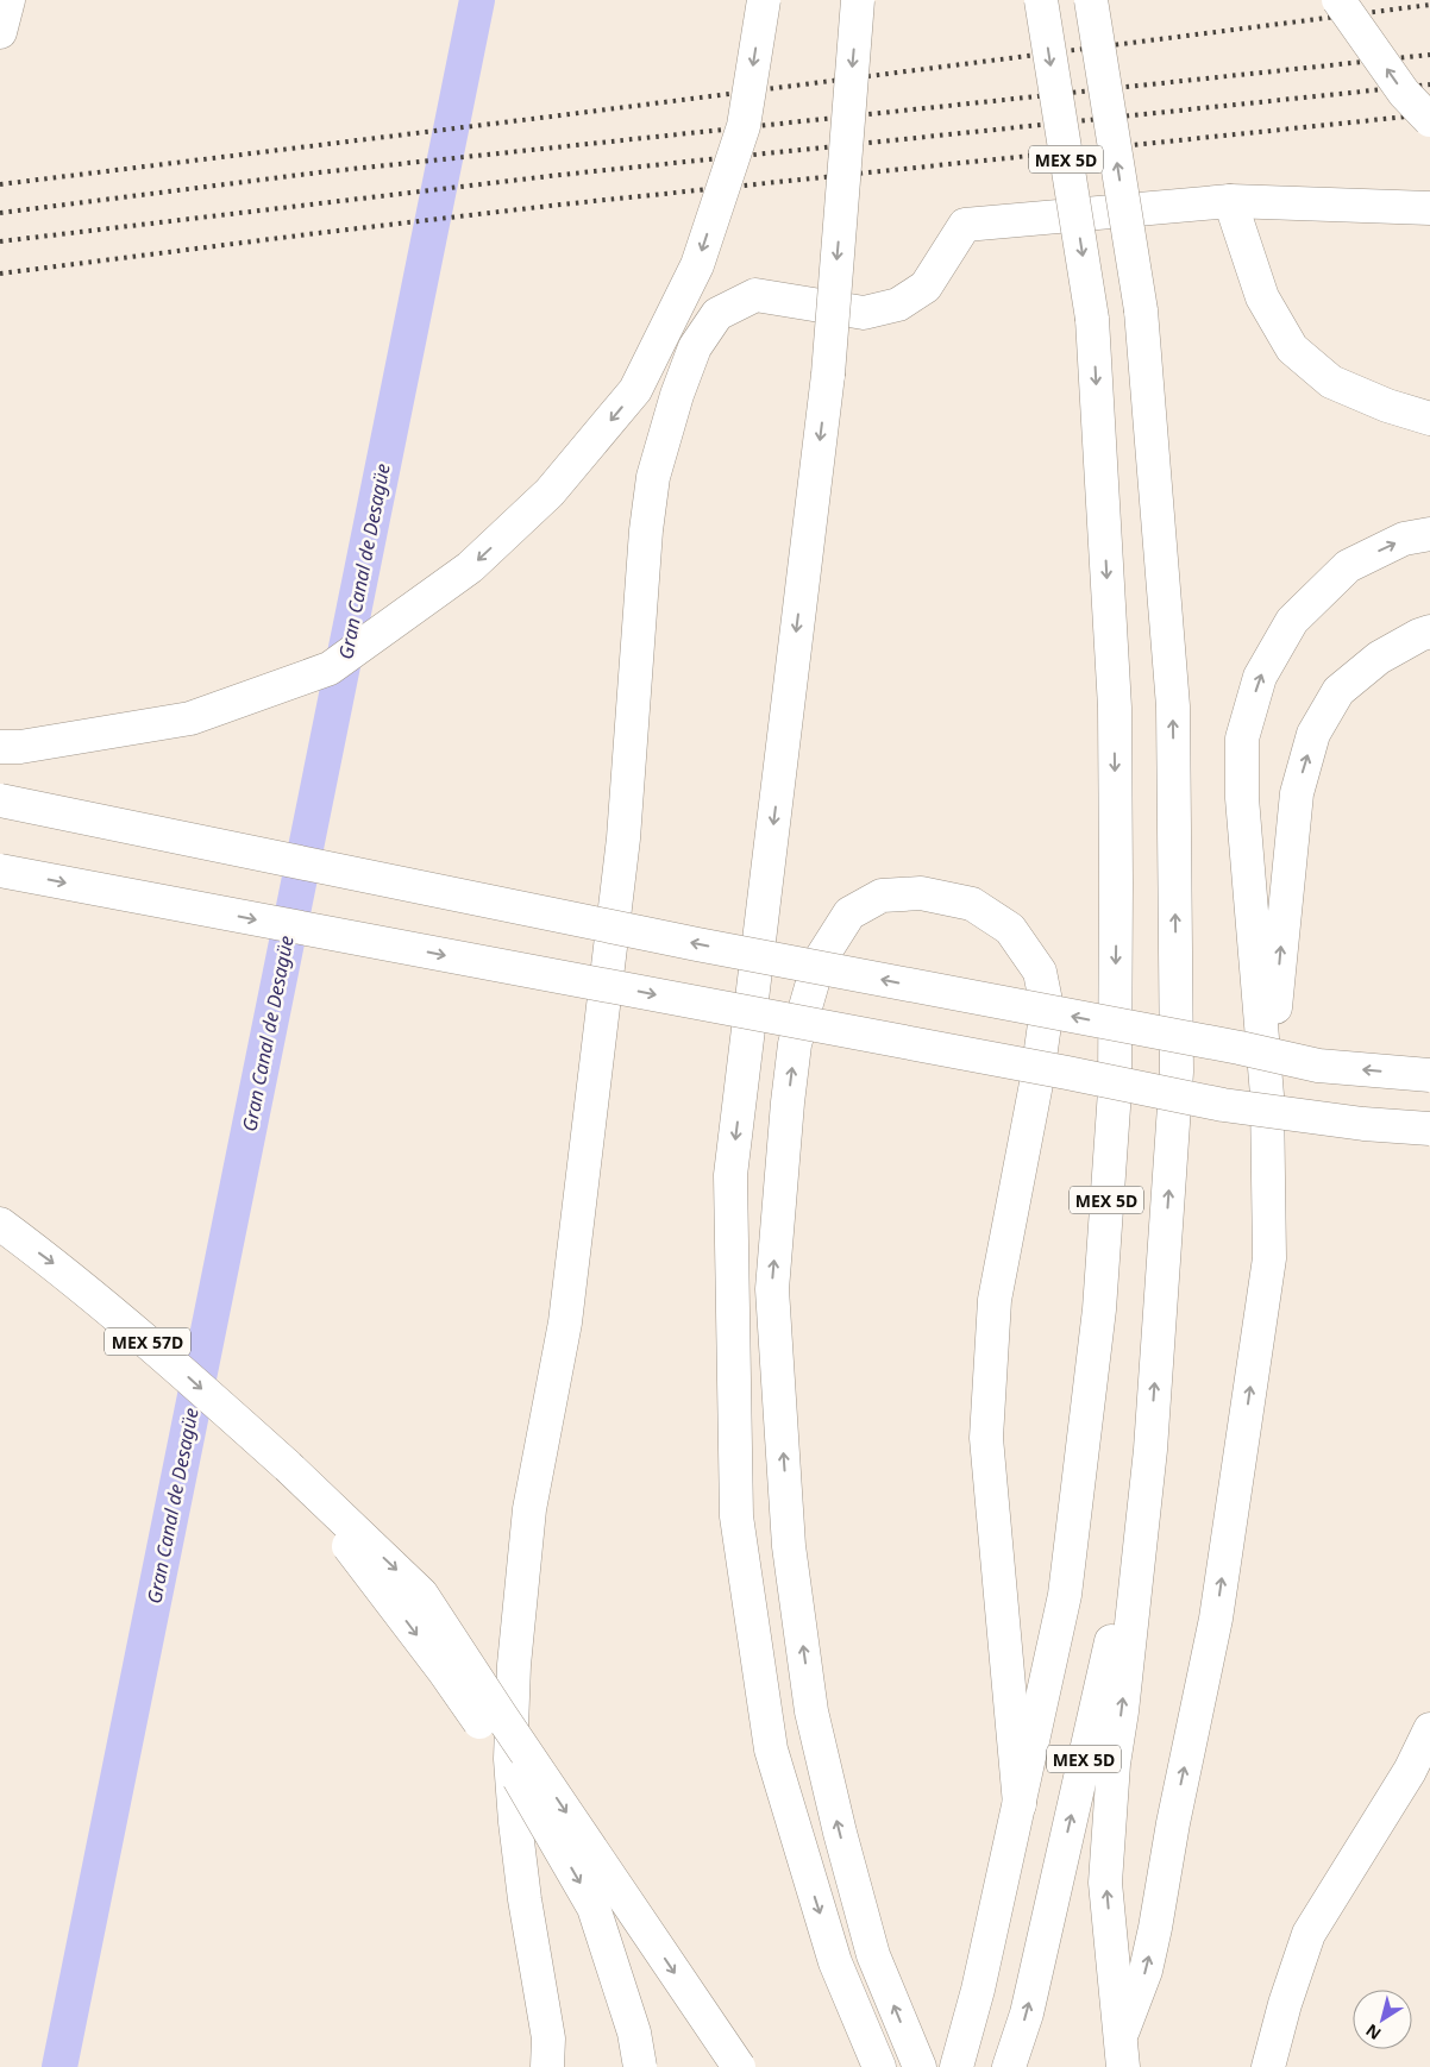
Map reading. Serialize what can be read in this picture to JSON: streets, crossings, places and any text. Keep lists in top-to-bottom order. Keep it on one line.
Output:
{"streets":{"main road":["MEX 5D","MEX 57D"]},"water":["Gran Canal de Desagüe"],"north":"bottom left"}
